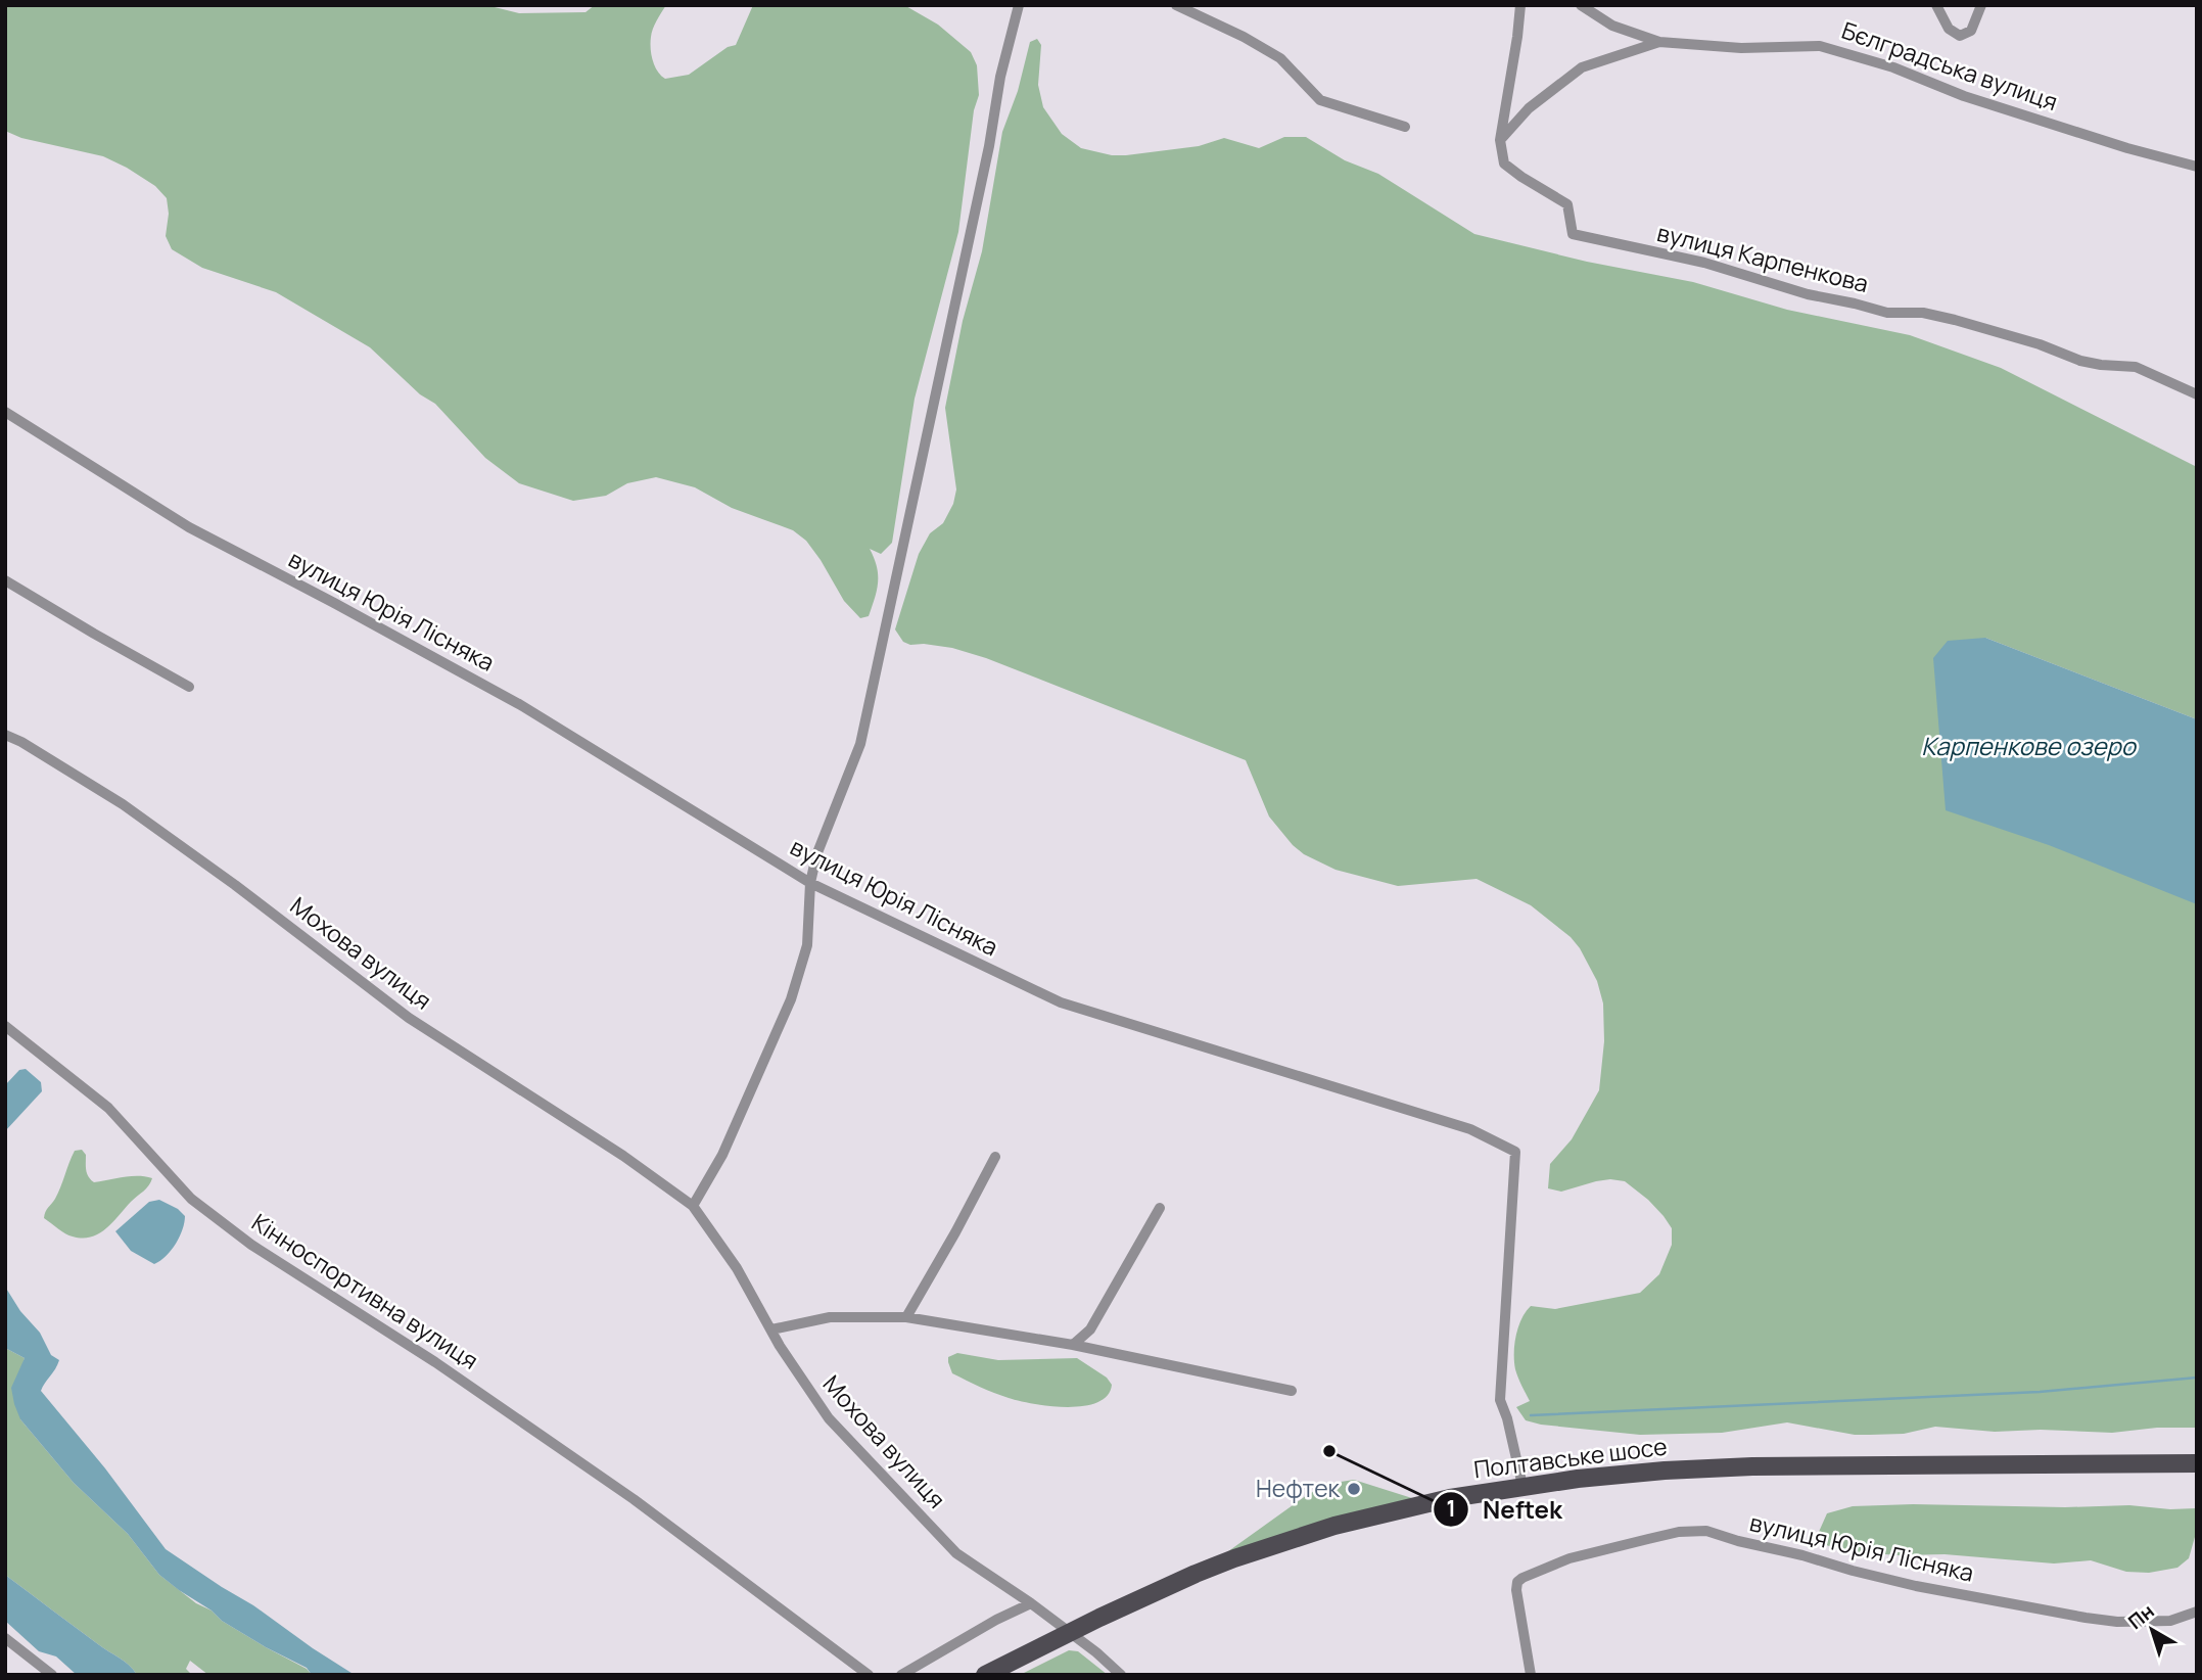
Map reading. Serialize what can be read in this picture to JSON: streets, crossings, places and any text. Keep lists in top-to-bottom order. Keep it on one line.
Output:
{"streets":{"main road":["Полтавське шосе"],"street":["Бєлградська вулиця","вулиця Карпенкова","вулиця Юрія Лісняка","Мохова вулиця","Кінноспортивна вулиця"]},"crossings":[["Бєлградська вулиця","вулиця Карпенкова"],["вулиця Юрія Лісняка","Полтавське шосе"],["Мохова вулиця","Полтавське шосе"]],"water":["Карпенкове озеро"],"places":["Neftek","Нефтек"],"north":"top left"}
